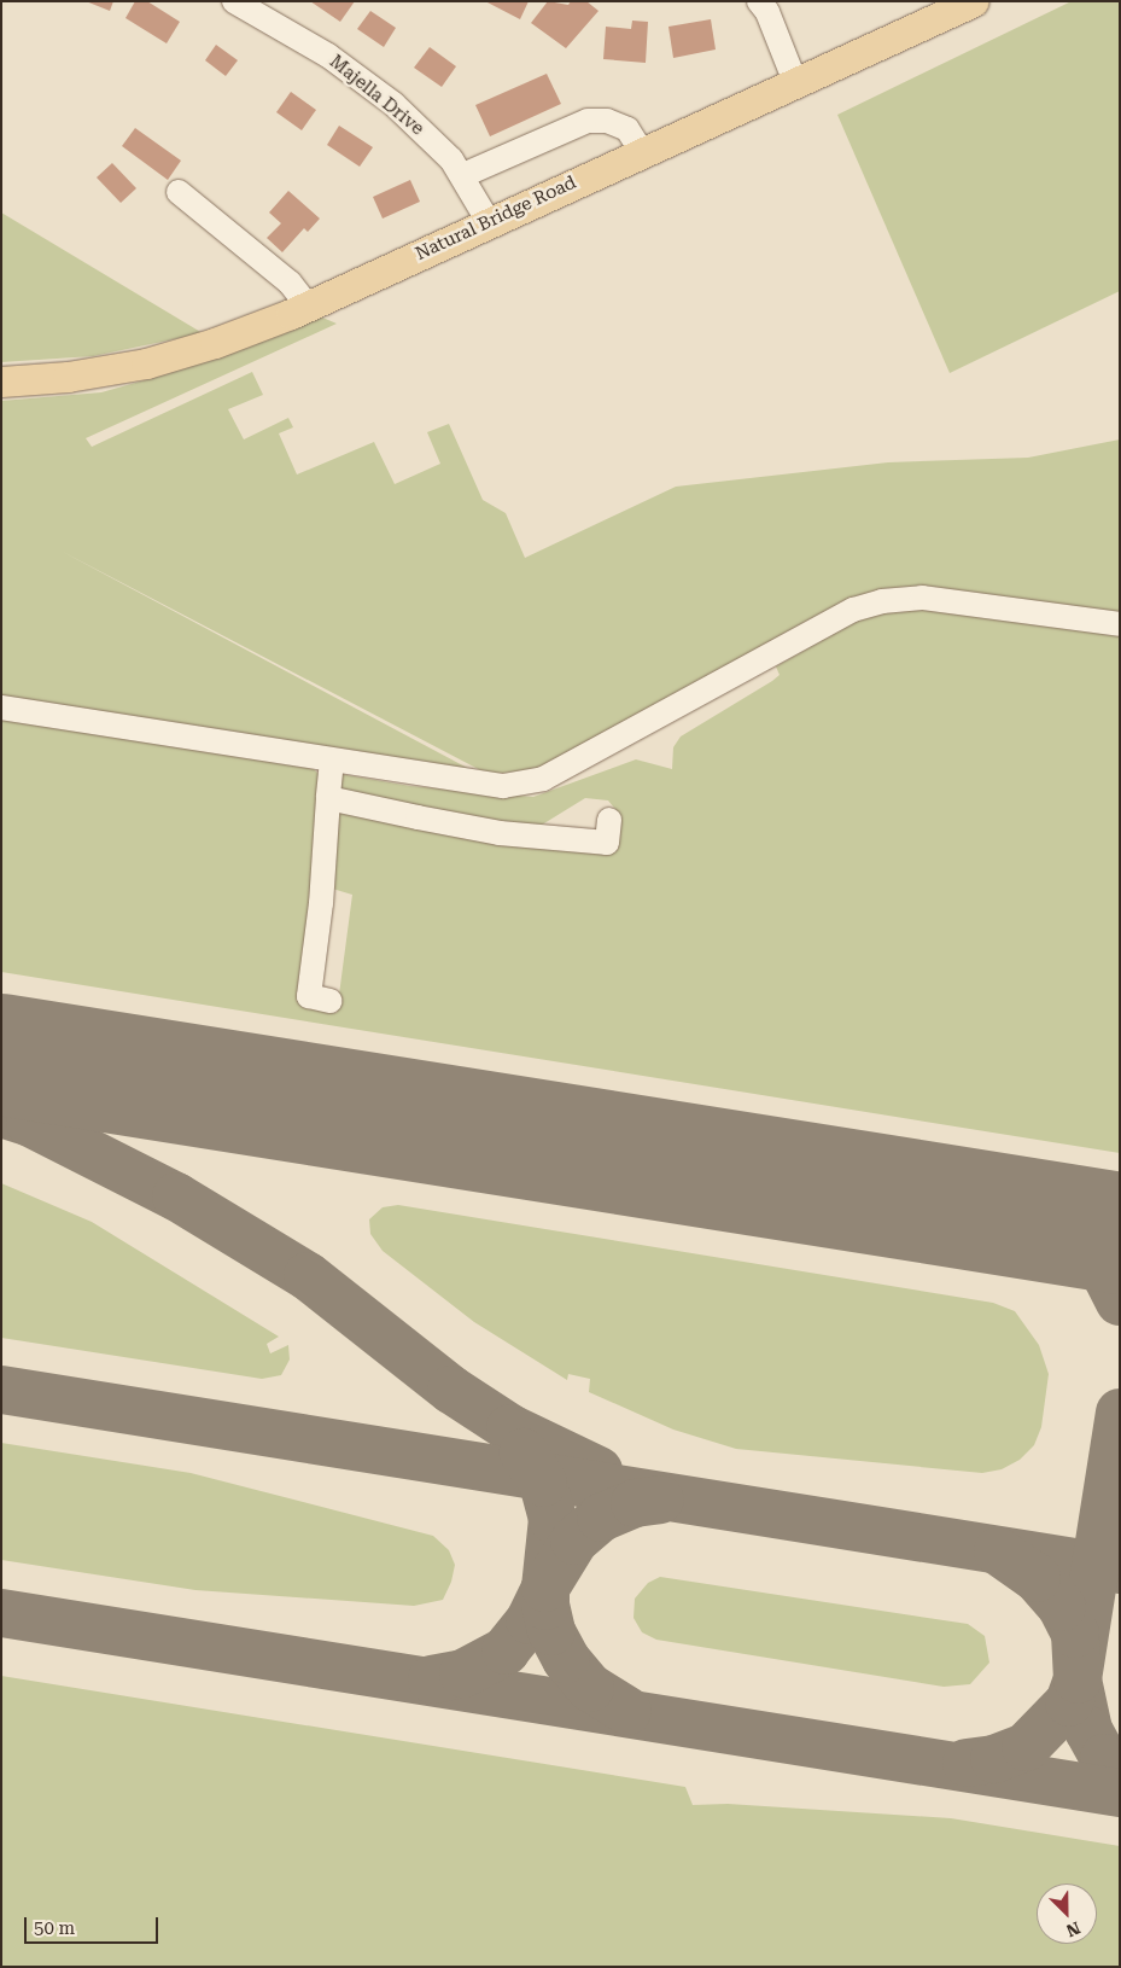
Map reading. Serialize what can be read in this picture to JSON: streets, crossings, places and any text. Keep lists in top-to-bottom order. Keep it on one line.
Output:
{"streets":{"main road":["Natural Bridge Road"],"street":["Majella Drive"]},"crossings":[["Majella Drive","Natural Bridge Road"]],"scale_bar":"50 m","north":"bottom right"}
